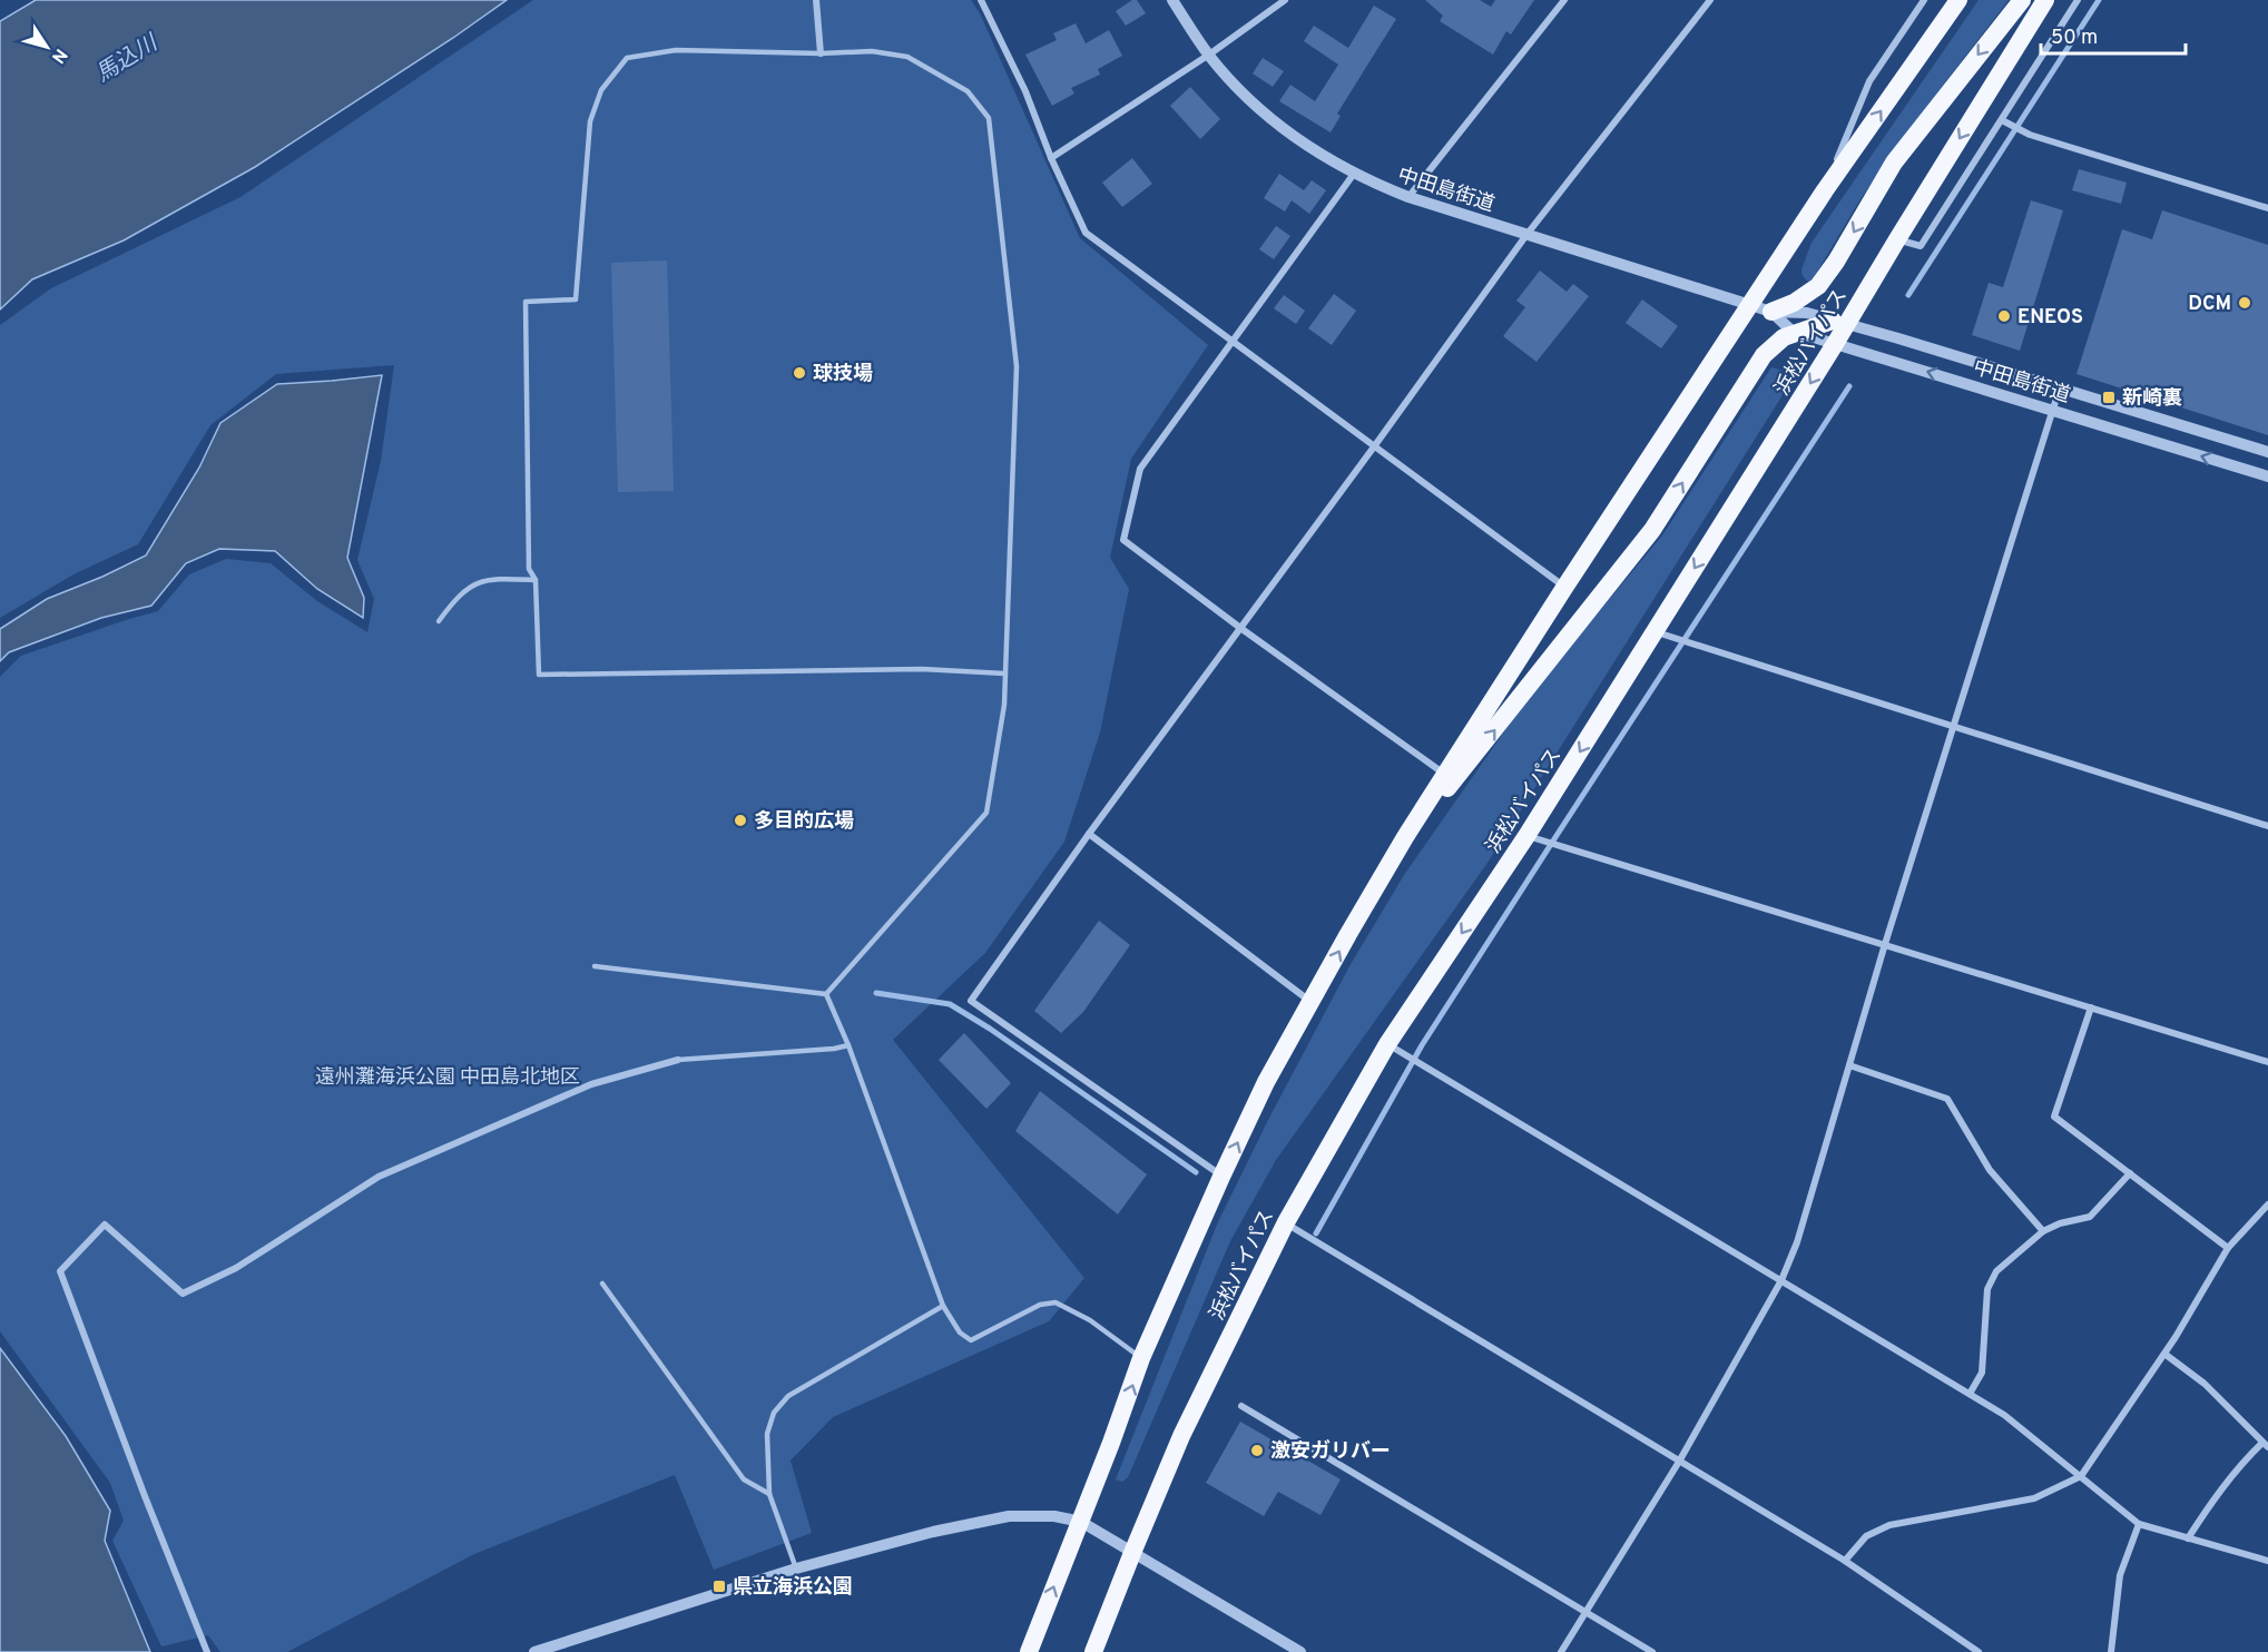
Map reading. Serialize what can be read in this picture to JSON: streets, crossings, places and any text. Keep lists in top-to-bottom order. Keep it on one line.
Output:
{"streets":{"highway":["浜松バイパス"],"street":["中田島街道"]},"crossings":[["中田島街道","浜松バイパス"]],"water":["馬込川"],"parks":["遠州灘海浜公園 中田島北地区"],"places":{"other":["DCM","ENEOS","球技場","多目的広場","激安ガリバー"],"transit":["新崎裏","県立海浜公園"]},"scale_bar":"50 m","north":"bottom right"}
